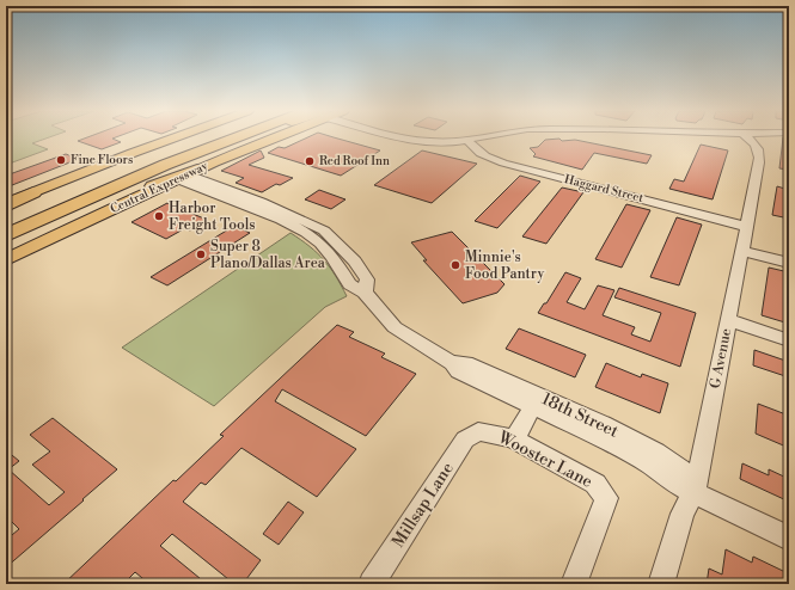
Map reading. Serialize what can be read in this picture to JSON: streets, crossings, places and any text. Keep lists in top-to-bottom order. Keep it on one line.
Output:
{"streets":{"highway":["Central Expressway"],"street":["Haggard Street","G Avenue","18th Street","Wooster Lane","Millsap Lane"]},"crossings":[["Central Expressway","18th Street"],["Haggard Street","G Avenue"],["G Avenue","18th Street"],["Wooster Lane","Millsap Lane"]],"places":["Fine Floors","Red Roof Inn","Harbor Freight Tools","Super 8 Plano/Dallas Area","Minnie's Food Pantry"]}
